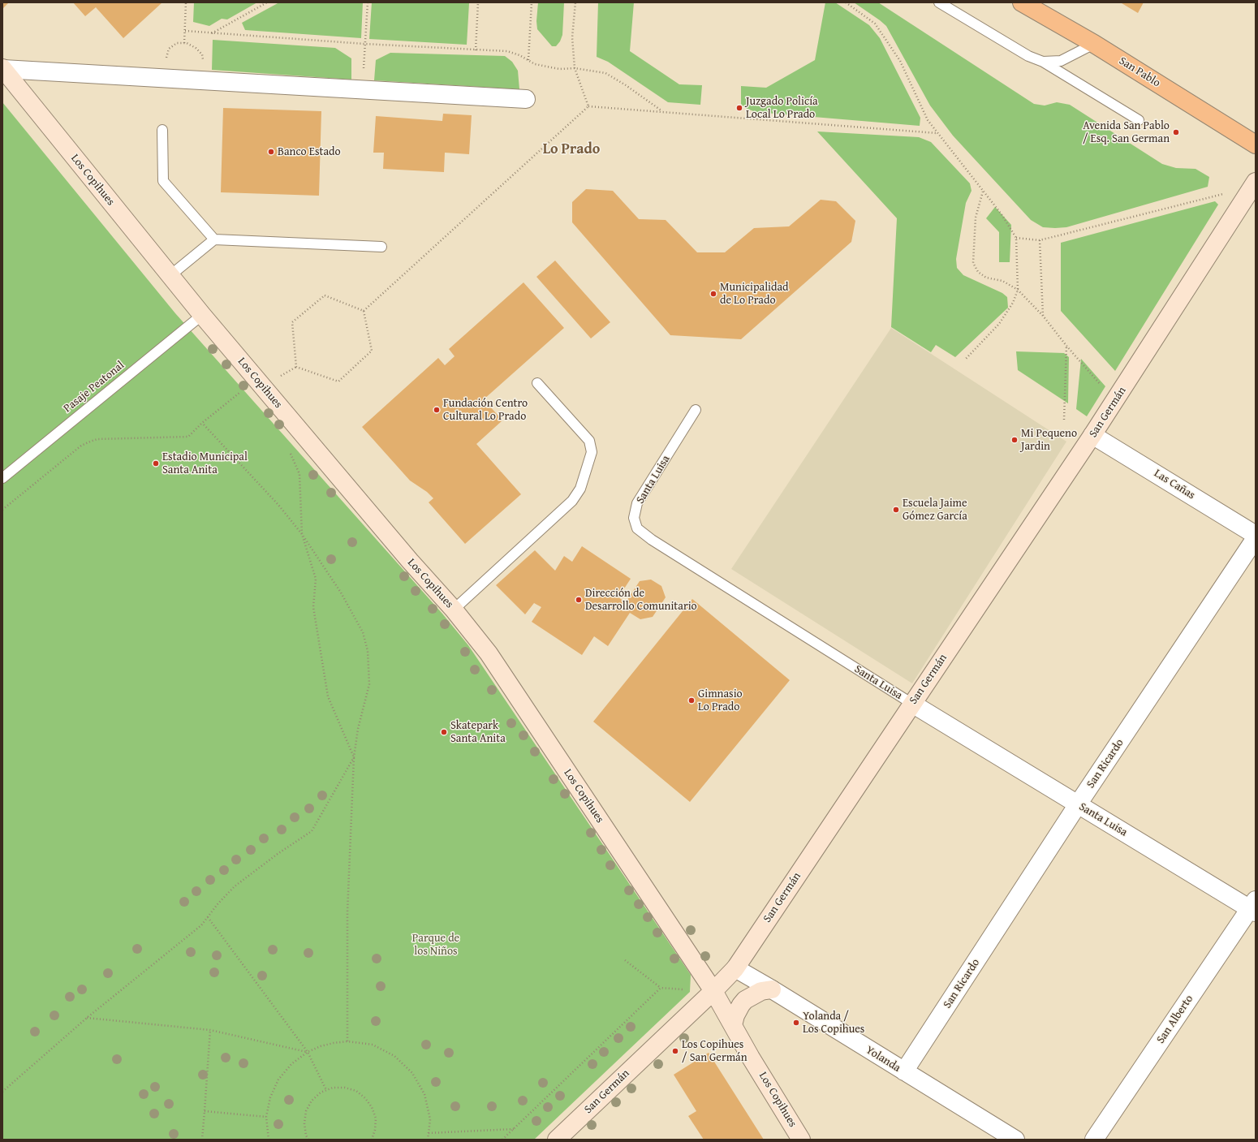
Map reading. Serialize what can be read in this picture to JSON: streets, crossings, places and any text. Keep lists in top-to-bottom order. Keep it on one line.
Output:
{"streets":{"main road":["San Pablo"],"street":["Los Copihues","San Germán","Santa Luisa","Las Cañas","San Ricardo","San Alberto","Yolanda"],"lane":["Pasaje Peatonal"]},"crossings":[["Los Copihues","Pasaje Peatonal"],["Los Copihues","San Germán"],["San Germán","Santa Luisa"],["San Germán","Las Cañas"],["San Germán","Yolanda"],["Santa Luisa","San Ricardo"],["Santa Luisa","San Alberto"],["San Ricardo","Yolanda"]],"districts":["Lo Prado"],"parks":["Parque de los Niños"],"places":["Juzgado Policía Local Lo Prado","Avenida San Pablo / Esq. San German","Banco Estado","Municipalidad de Lo Prado","Fundación Centro Cultural Lo Prado","Mi Pequeno Jardin","Estadio Municipal Santa Anita","Escuela Jaime Gómez García","Dirección de Desarrollo Comunitario","Gimnasio Lo Prado","Skatepark Santa Anita","Yolanda / Los Copihues","Los Copihues / San Germán"]}
